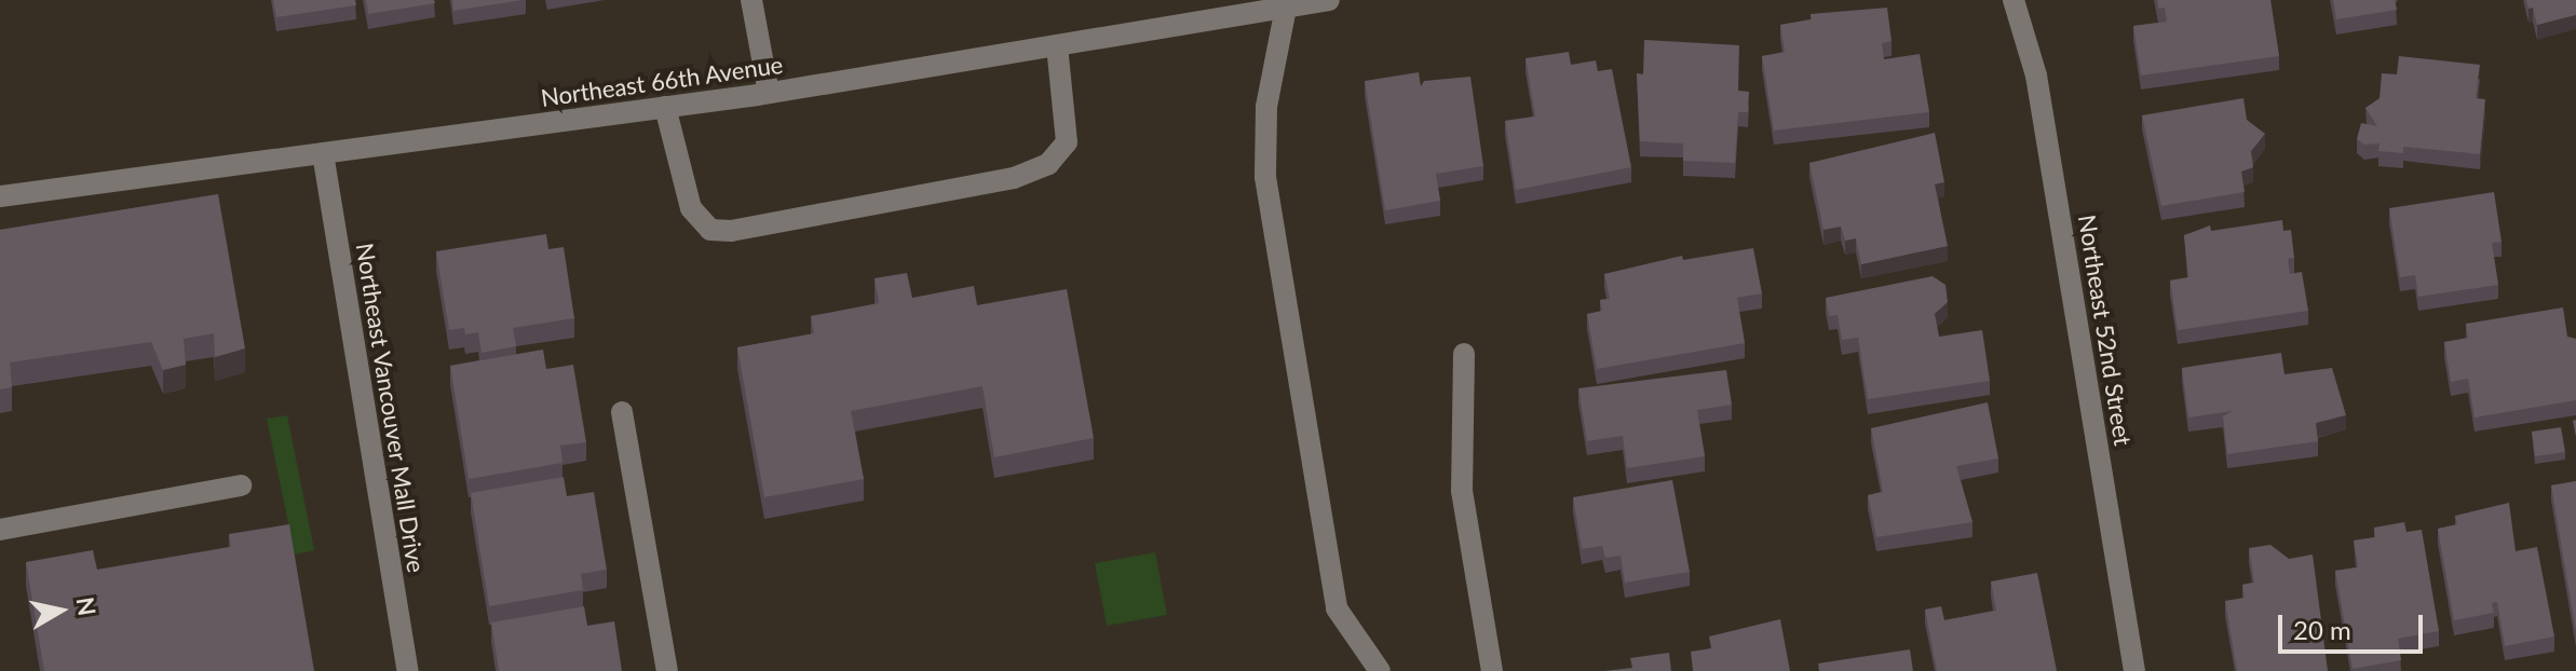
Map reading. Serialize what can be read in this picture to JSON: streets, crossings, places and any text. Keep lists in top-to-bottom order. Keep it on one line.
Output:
{"streets":{"street":["Northeast 66th Avenue","Northeast 52nd Street","Northeast Vancouver Mall Drive"]},"crossings":[["Northeast 66th Avenue","Northeast Vancouver Mall Drive"]],"scale_bar":"20 m","north":"right"}
